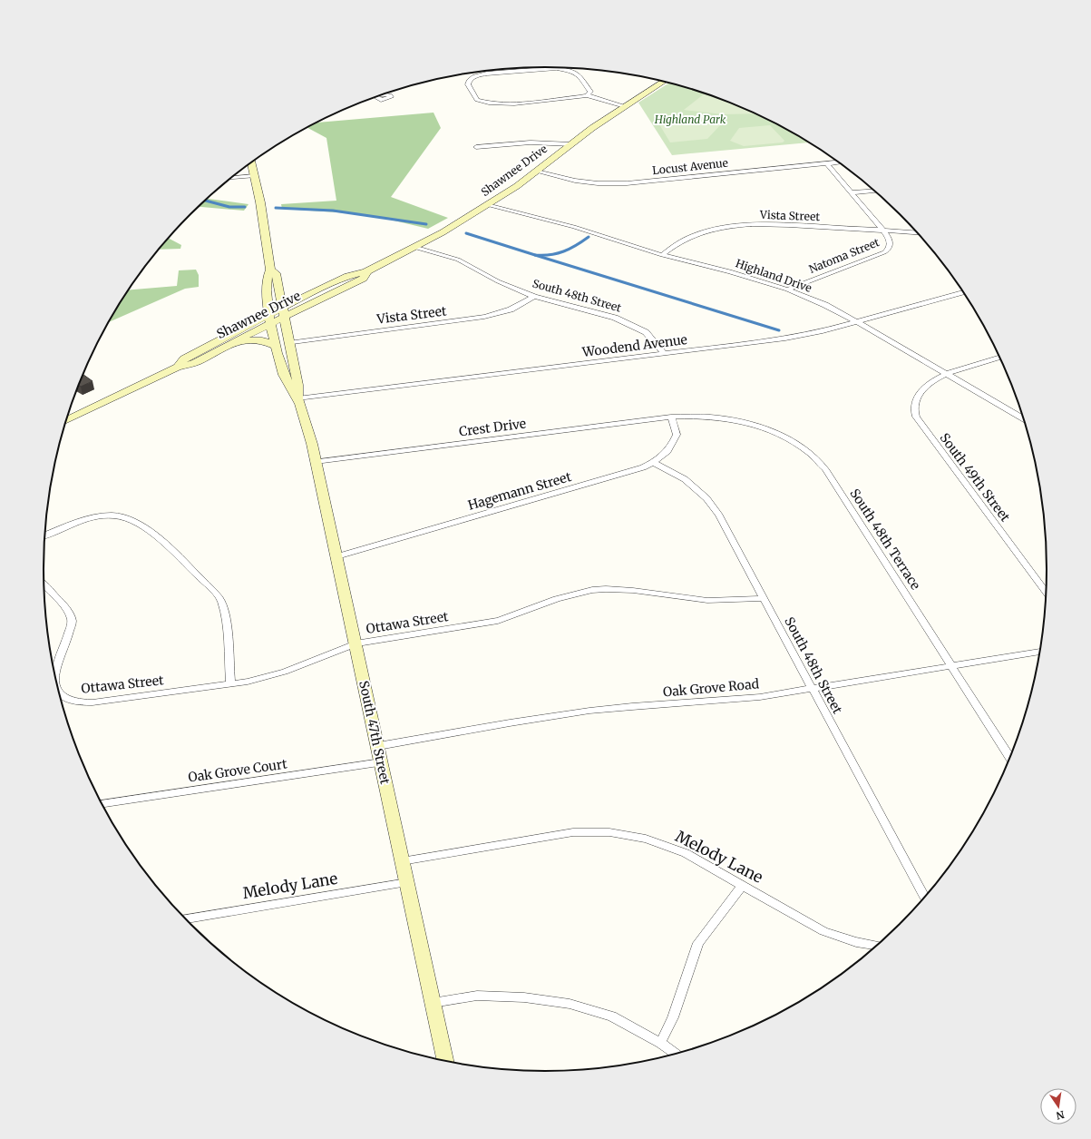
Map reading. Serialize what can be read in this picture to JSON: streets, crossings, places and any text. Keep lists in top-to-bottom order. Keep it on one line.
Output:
{"streets":{"main road":["Shawnee Drive","South 47th Street"],"street":["Locust Avenue","Vista Street","Natoma Street","Highland Drive","South 48th Street","Woodend Avenue","Crest Drive","South 49th Street","Hagemann Street","South 48th Terrace","Ottawa Street","Oak Grove Road","Oak Grove Court","Melody Lane"]},"crossings":[["Locust Avenue","Shawnee Drive"],["Locust Avenue","Natoma Street"],["Shawnee Drive","Highland Drive"],["Shawnee Drive","South 48th Street"],["Shawnee Drive","South 47th Street"],["Vista Street","Natoma Street"],["Vista Street","Highland Drive"],["Vista Street","South 48th Street"],["Vista Street","South 47th Street"],["Natoma Street","Highland Drive"],["Highland Drive","Woodend Avenue"],["Highland Drive","South 49th Street"],["South 48th Street","Woodend Avenue"],["South 48th Street","Hagemann Street"],["South 48th Street","Ottawa Street"],["South 48th Street","Oak Grove Road"],["Woodend Avenue","South 47th Street"],["Crest Drive","Hagemann Street"],["Crest Drive","South 48th Terrace"],["Crest Drive","South 47th Street"],["Hagemann Street","South 48th Terrace"],["Hagemann Street","South 47th Street"],["South 48th Terrace","Oak Grove Road"],["Ottawa Street","South 47th Street"],["Oak Grove Road","South 47th Street"],["South 47th Street","Oak Grove Court"],["South 47th Street","Melody Lane"]],"parks":["Highland Park"],"north":"bottom"}
